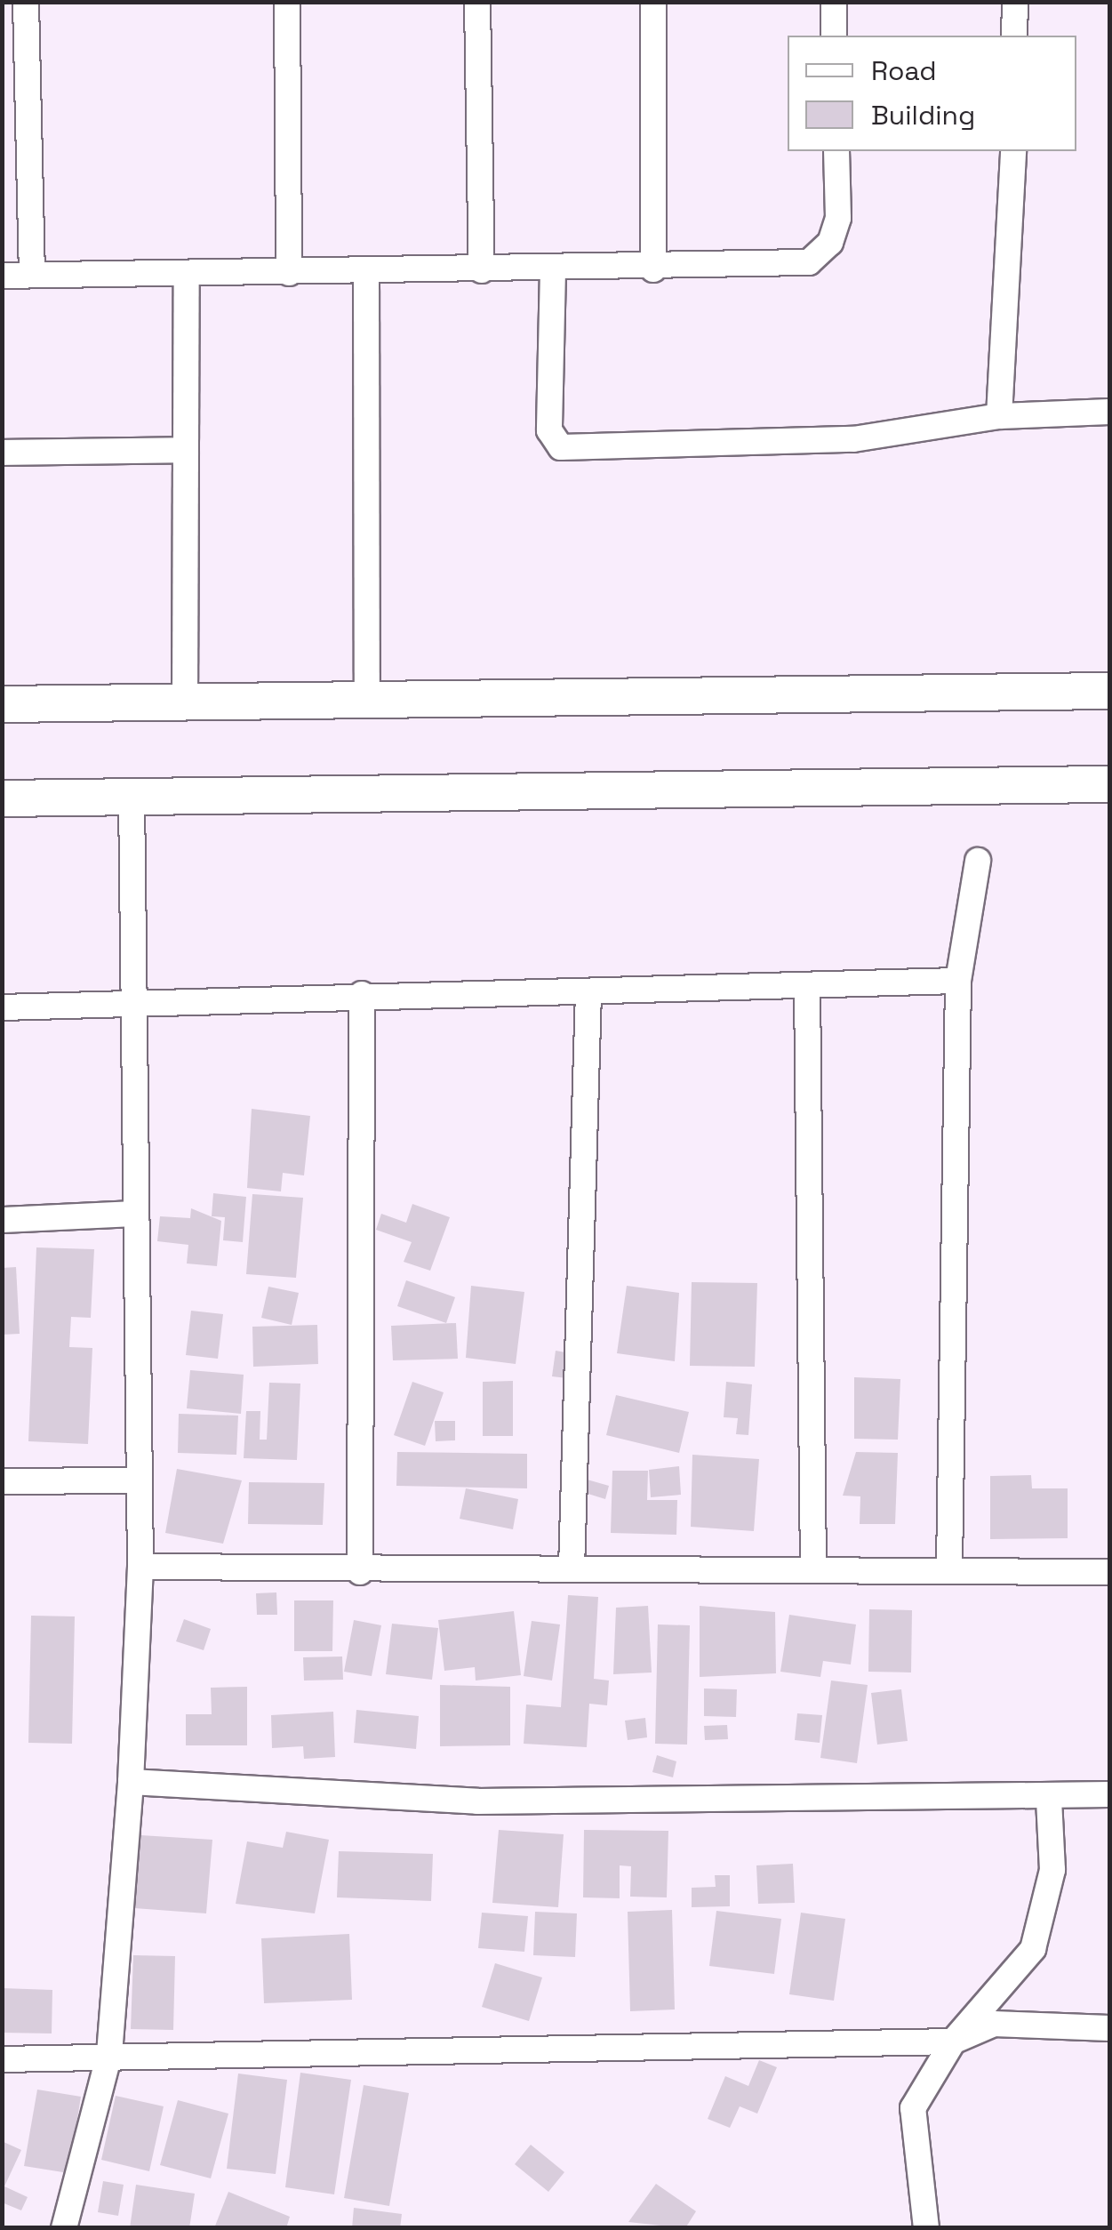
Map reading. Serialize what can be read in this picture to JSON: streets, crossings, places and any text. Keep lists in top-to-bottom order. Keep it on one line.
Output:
{"legend":["Road","Building"]}
